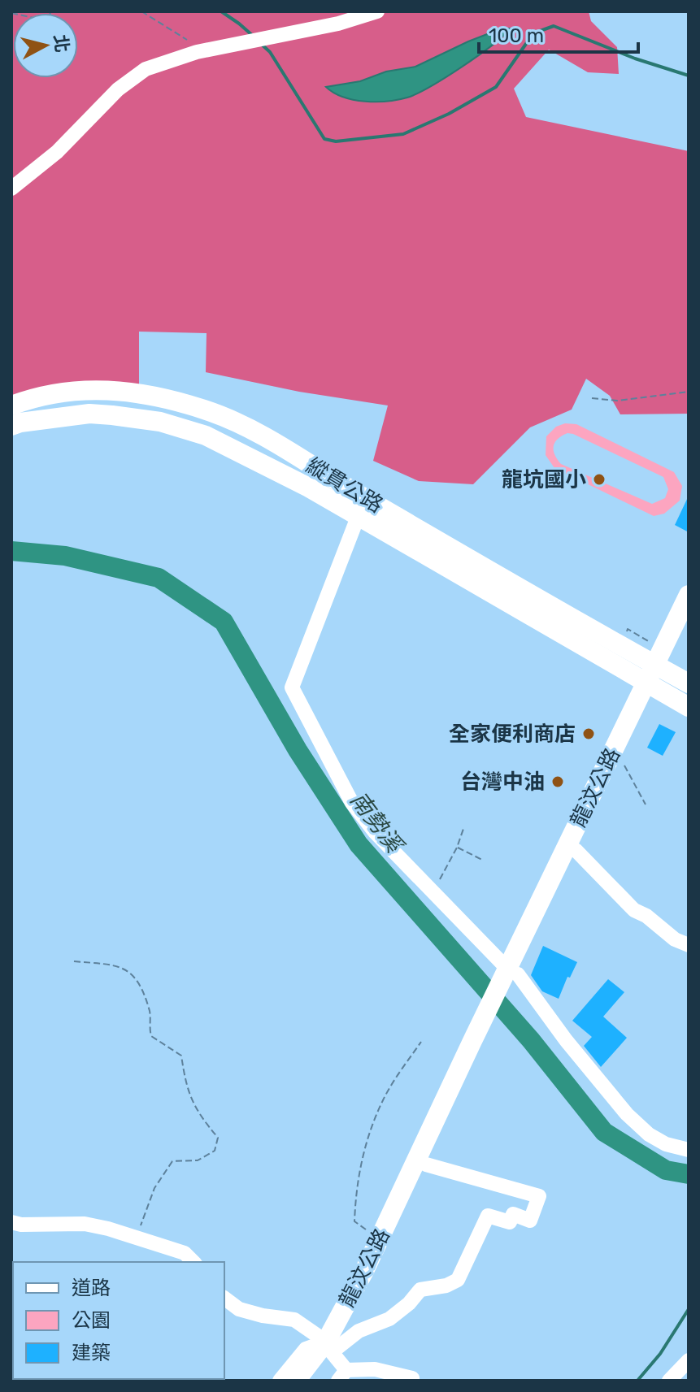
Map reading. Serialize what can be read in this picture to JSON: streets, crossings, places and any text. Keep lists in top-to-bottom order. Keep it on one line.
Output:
{"streets":{"main road":["縱貫公路","龍汶公路"]},"crossings":[["縱貫公路","龍汶公路"]],"water":["南勢溪"],"places":["龍坑國小","全家便利商店","台灣中油"],"legend":["道路","公園","建築"],"scale_bar":"100 m","north":"right"}
